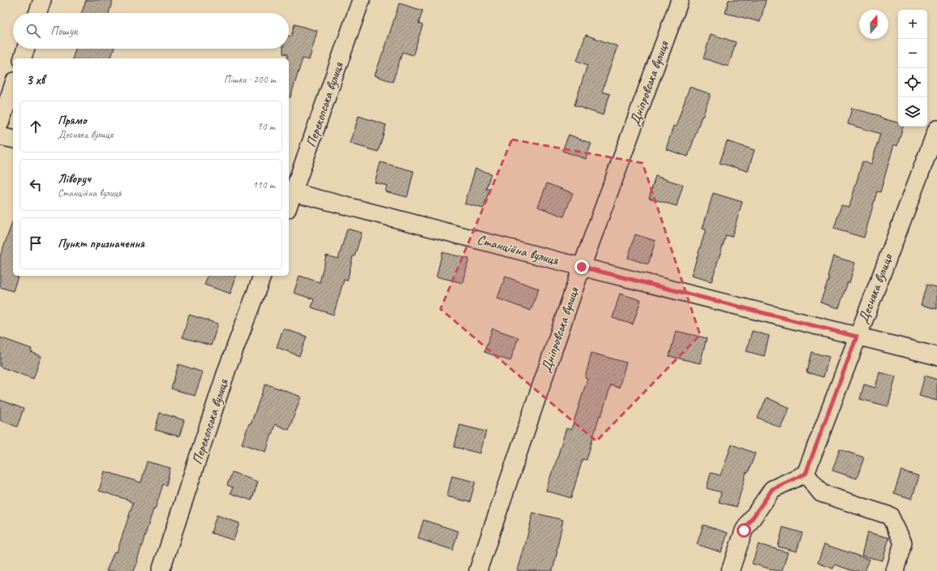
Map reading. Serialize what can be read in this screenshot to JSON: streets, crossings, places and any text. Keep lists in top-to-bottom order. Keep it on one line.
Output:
{"streets":{"street":["Дніпровська вулиця","Перекопська вулиця","Станційна вулиця","Десняка вулиця"]},"crossings":[["Дніпровська вулиця","Станційна вулиця"],["Перекопська вулиця","Станційна вулиця"],["Станційна вулиця","Десняка вулиця"]],"north":"top","page":{"map_buttons":["+","−"],"search":"Пошук","heading":["3 хв","Пішки · 200 m"],"list":[["Прямо","Десняка вулиця","90 m"],["Ліворуч","Станційна вулиця","110 m"],"Пункт призначення"]}}
